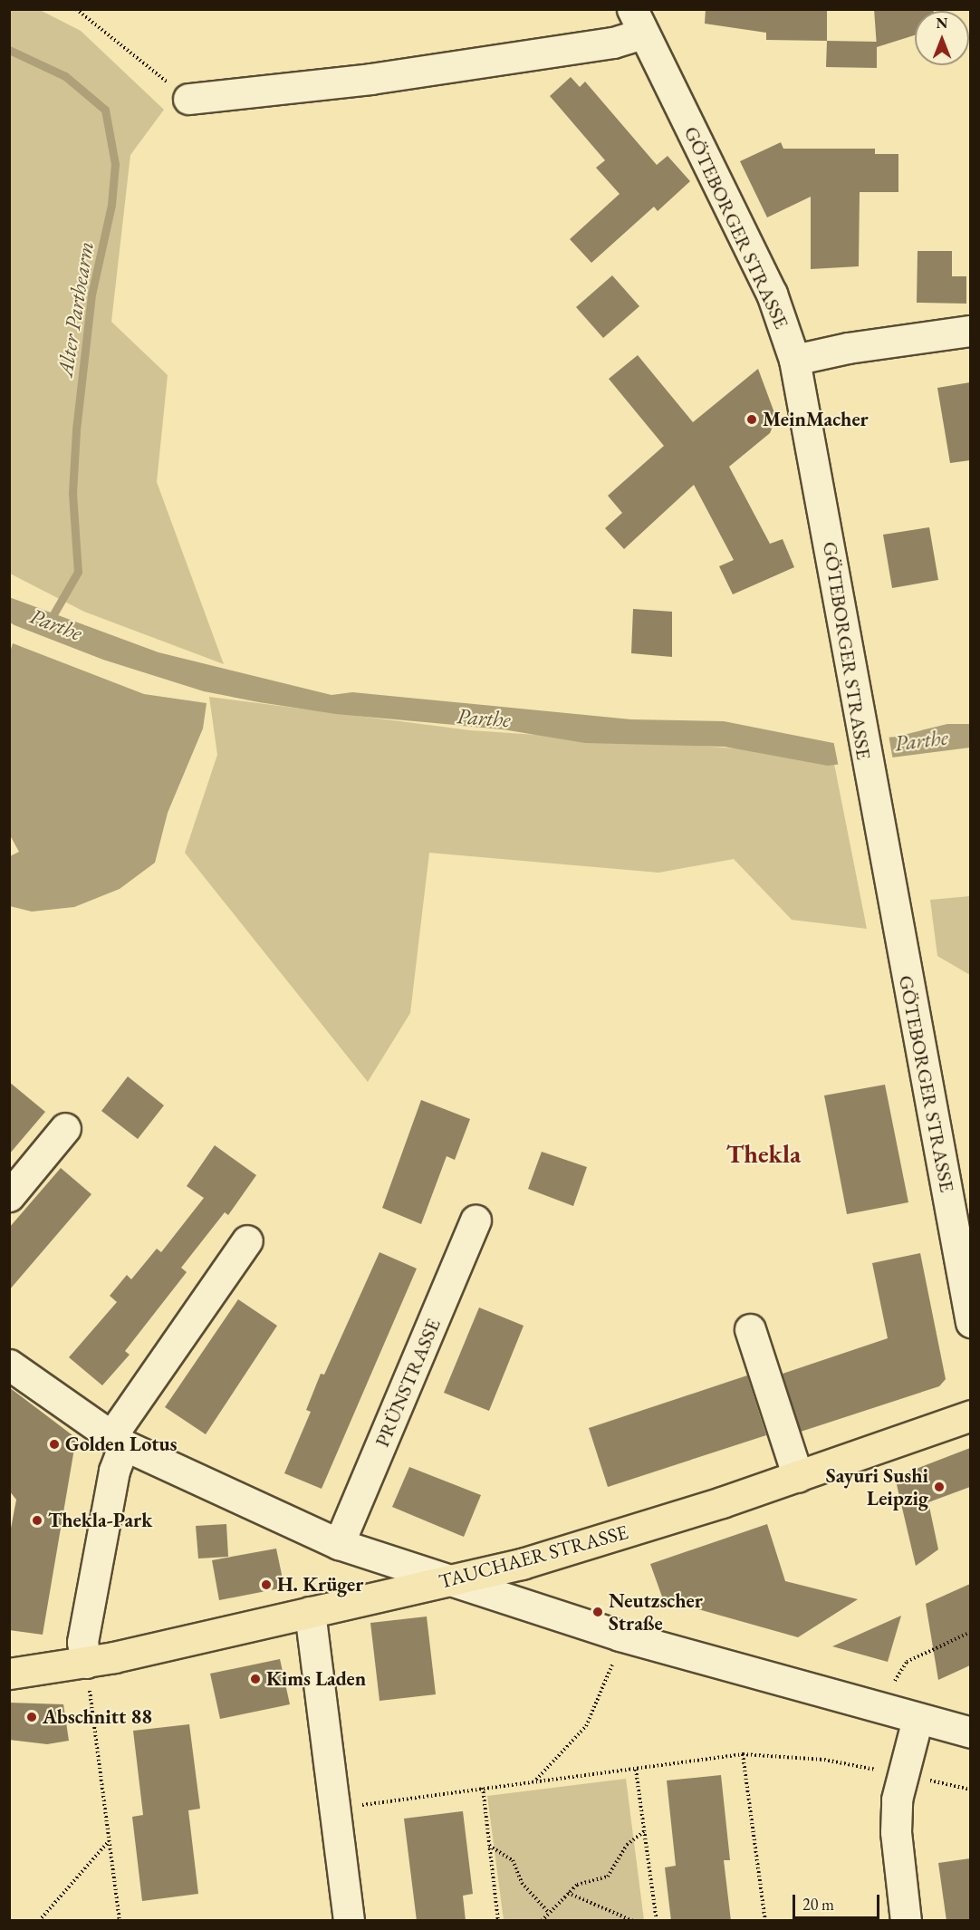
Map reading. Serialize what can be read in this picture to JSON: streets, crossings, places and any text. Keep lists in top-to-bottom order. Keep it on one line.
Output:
{"streets":{"main road":["TAUCHAER STRASSE"],"street":["GÖTEBORGER STRASSE","PRÜNSTRASSE"]},"districts":["Thekla"],"water":["Alter Parthearm","Parthe"],"places":["MeinMacher","Golden Lotus","Sayuri Sushi Leipzig","Thekla-Park","H. Krüger","Neutzscher Straße","Kims Laden","Abschnitt 88"],"scale_bar":"20 m","north":"top"}
